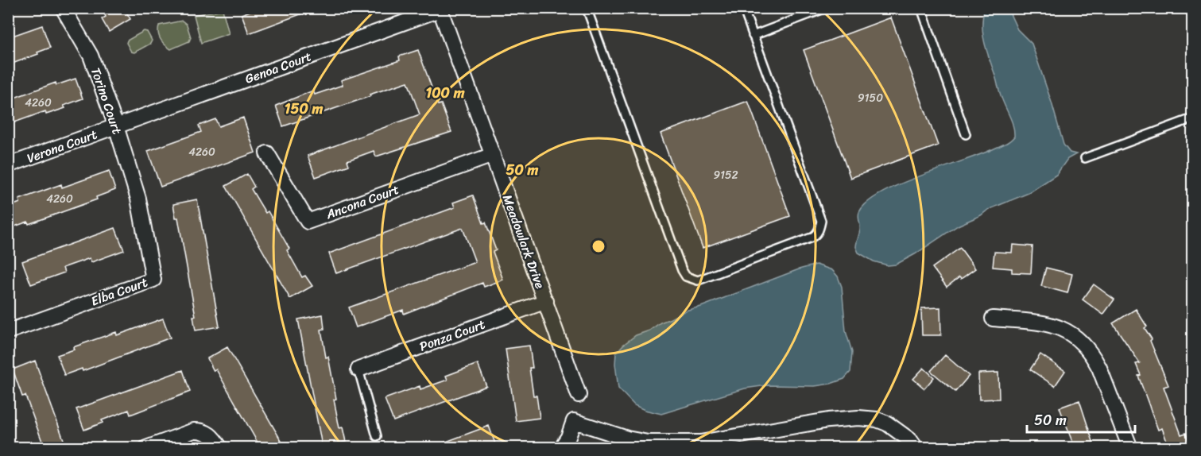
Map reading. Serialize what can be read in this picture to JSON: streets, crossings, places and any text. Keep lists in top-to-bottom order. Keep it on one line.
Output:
{"streets":{"street":["Genoa Court","Torino Court","Verona Court","Ancona Court","Meadowlark Drive","Elba Court","Ponza Court"]},"crossings":[["Genoa Court","Torino Court"],["Genoa Court","Verona Court"],["Genoa Court","Meadowlark Drive"],["Torino Court","Verona Court"],["Torino Court","Elba Court"],["Ancona Court","Meadowlark Drive"],["Meadowlark Drive","Ponza Court"]],"house_numbers":["9150","4260","4260","9152","4260"],"scale_bar":"50 m","rings":["100 m","150 m","50 m"]}
